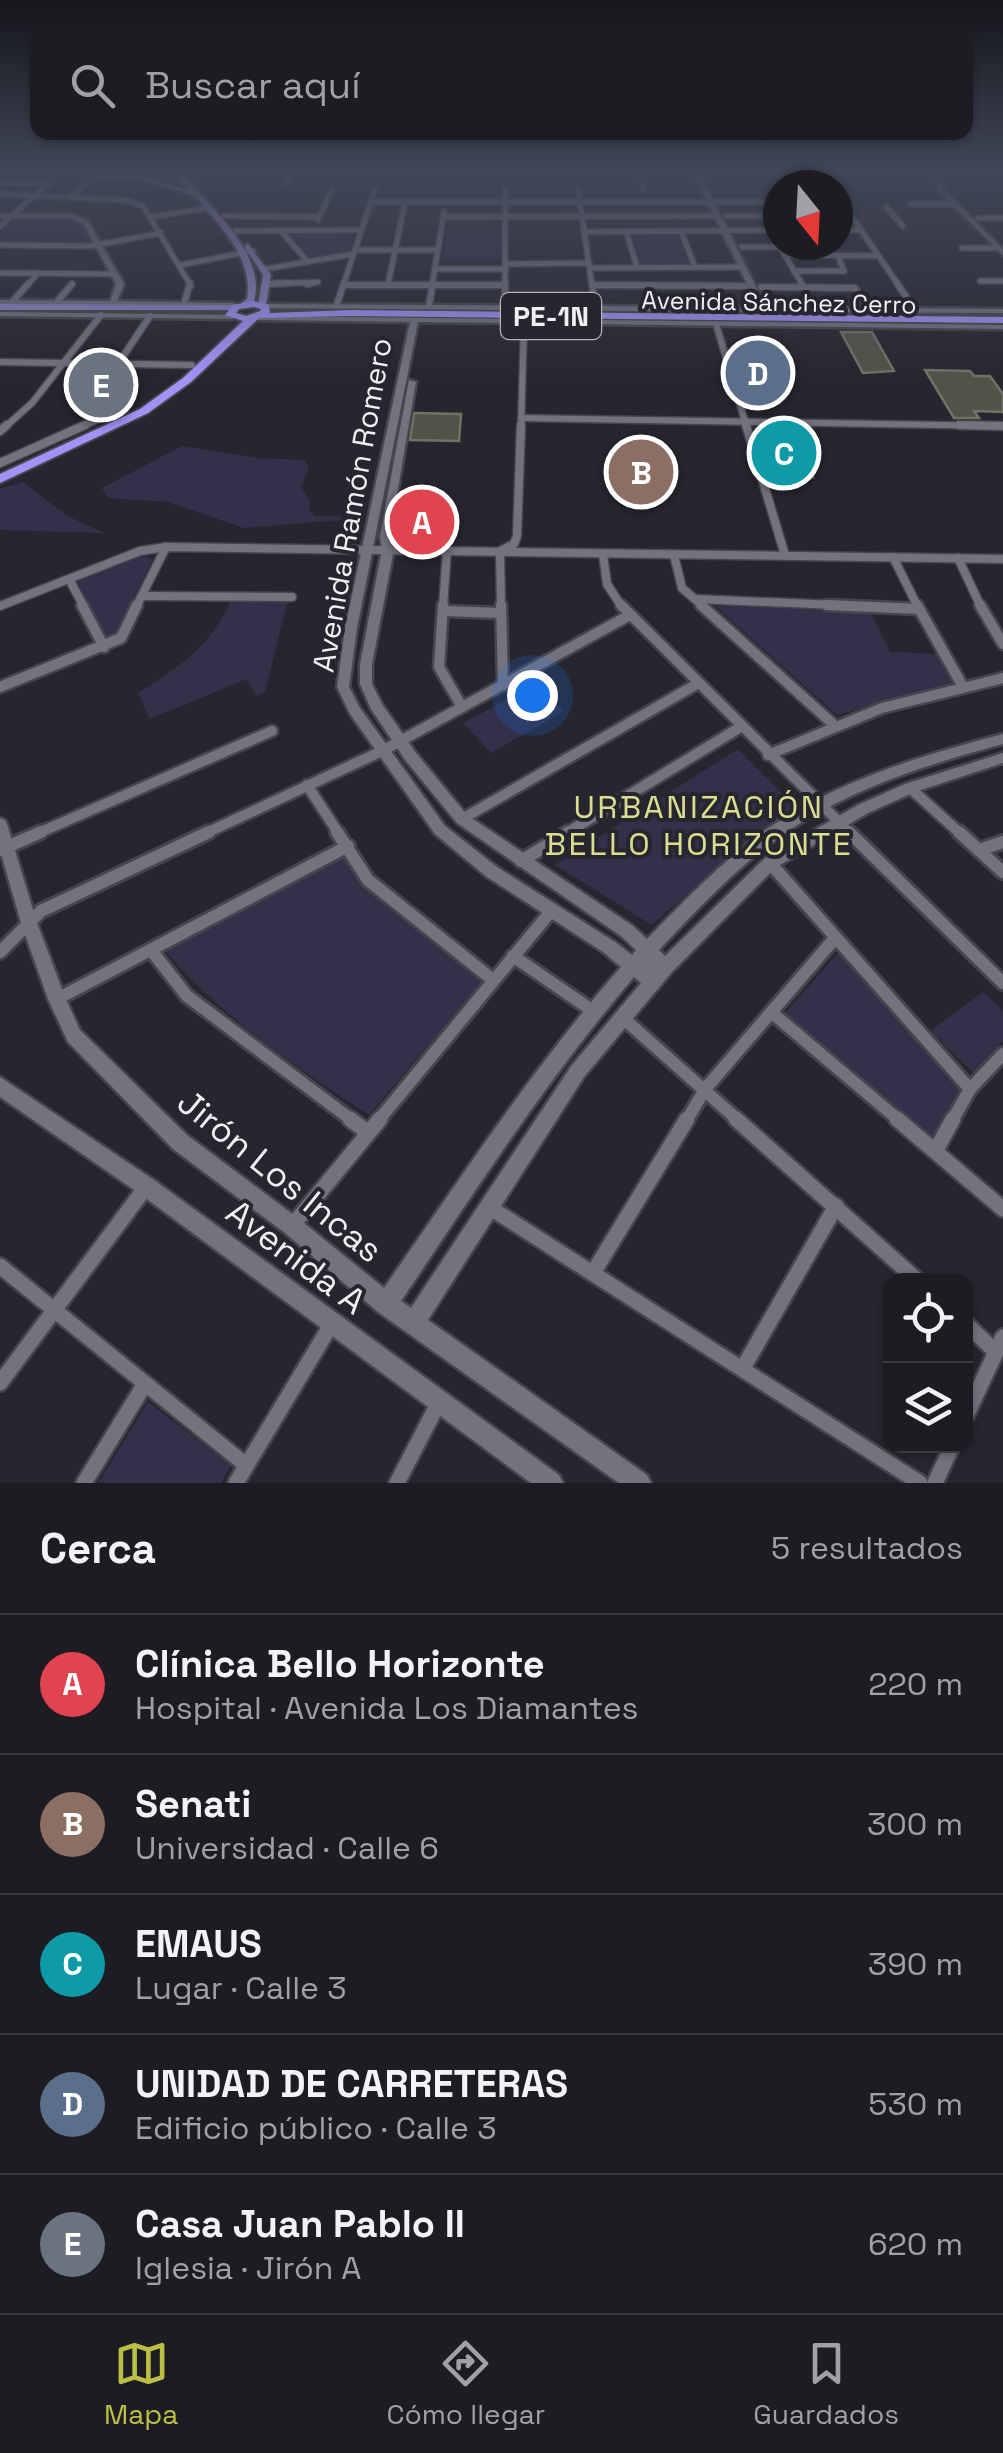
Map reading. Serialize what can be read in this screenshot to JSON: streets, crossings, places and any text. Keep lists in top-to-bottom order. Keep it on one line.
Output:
{"streets":{"highway":["Avenida Sánchez Cerro","PE-1N"],"street":["Avenida Ramón Romero","Jirón Los Incas","Avenida A"]},"crossings":[["Avenida Sánchez Cerro","PE-1N"],["Avenida Sánchez Cerro","Avenida Ramón Romero"]],"districts":["URBANIZACIÓN BELLO HORIZONTE"],"north":"bottom","page":{"search":"Buscar aquí","pins":["D","E","C","B","A"],"heading":["Cerca","5 resultados"],"list":[{"mark":"A","name":"Clínica Bello Horizonte","note":"Hospital · Avenida Los Diamantes","value":"220 m"},{"mark":"B","name":"Senati","note":"Universidad · Calle 6","value":"300 m"},{"mark":"C","name":"EMAUS","note":"Lugar · Calle 3","value":"390 m"},{"mark":"D","name":"UNIDAD DE CARRETERAS","note":"Edificio público · Calle 3","value":"530 m"},{"mark":"E","name":"Casa Juan Pablo II","note":"Iglesia · Jirón A","value":"620 m"}],"nav":["Mapa","Cómo llegar","Guardados"]}}
